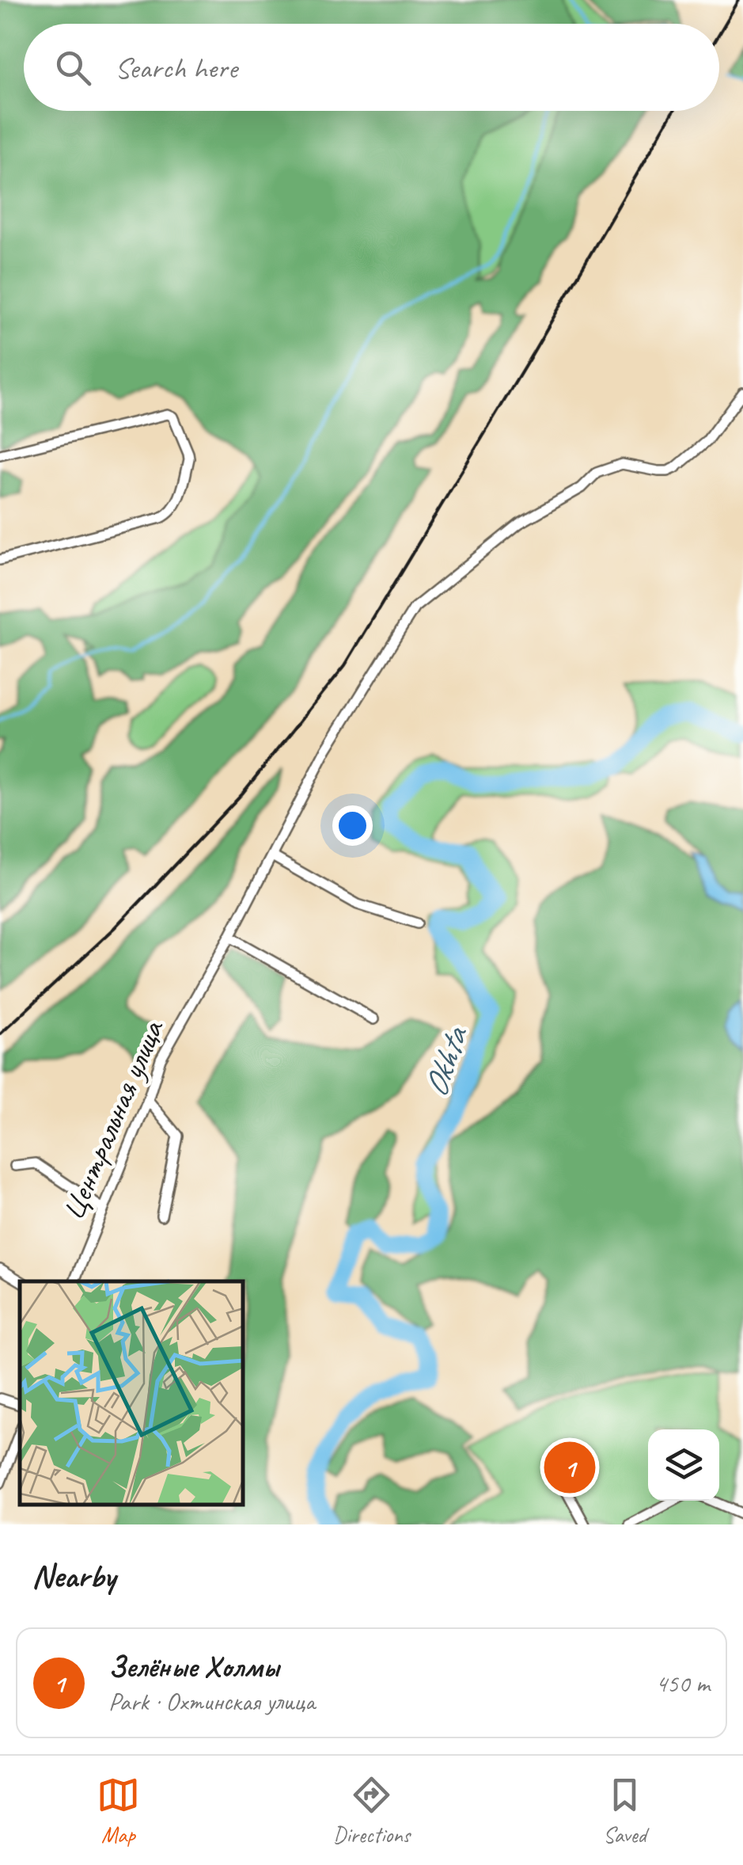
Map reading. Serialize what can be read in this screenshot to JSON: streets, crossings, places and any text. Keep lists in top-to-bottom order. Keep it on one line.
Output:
{"streets":{"street":["Центральная улица"]},"water":["Okhta"],"page":{"search":"Search here","pins":"1","heading":"Nearby","list":[{"mark":"1","name":"Зелёные Холмы","note":"Park · Охтинская улица","value":"450 m"}],"nav":["Map","Directions","Saved"]}}
